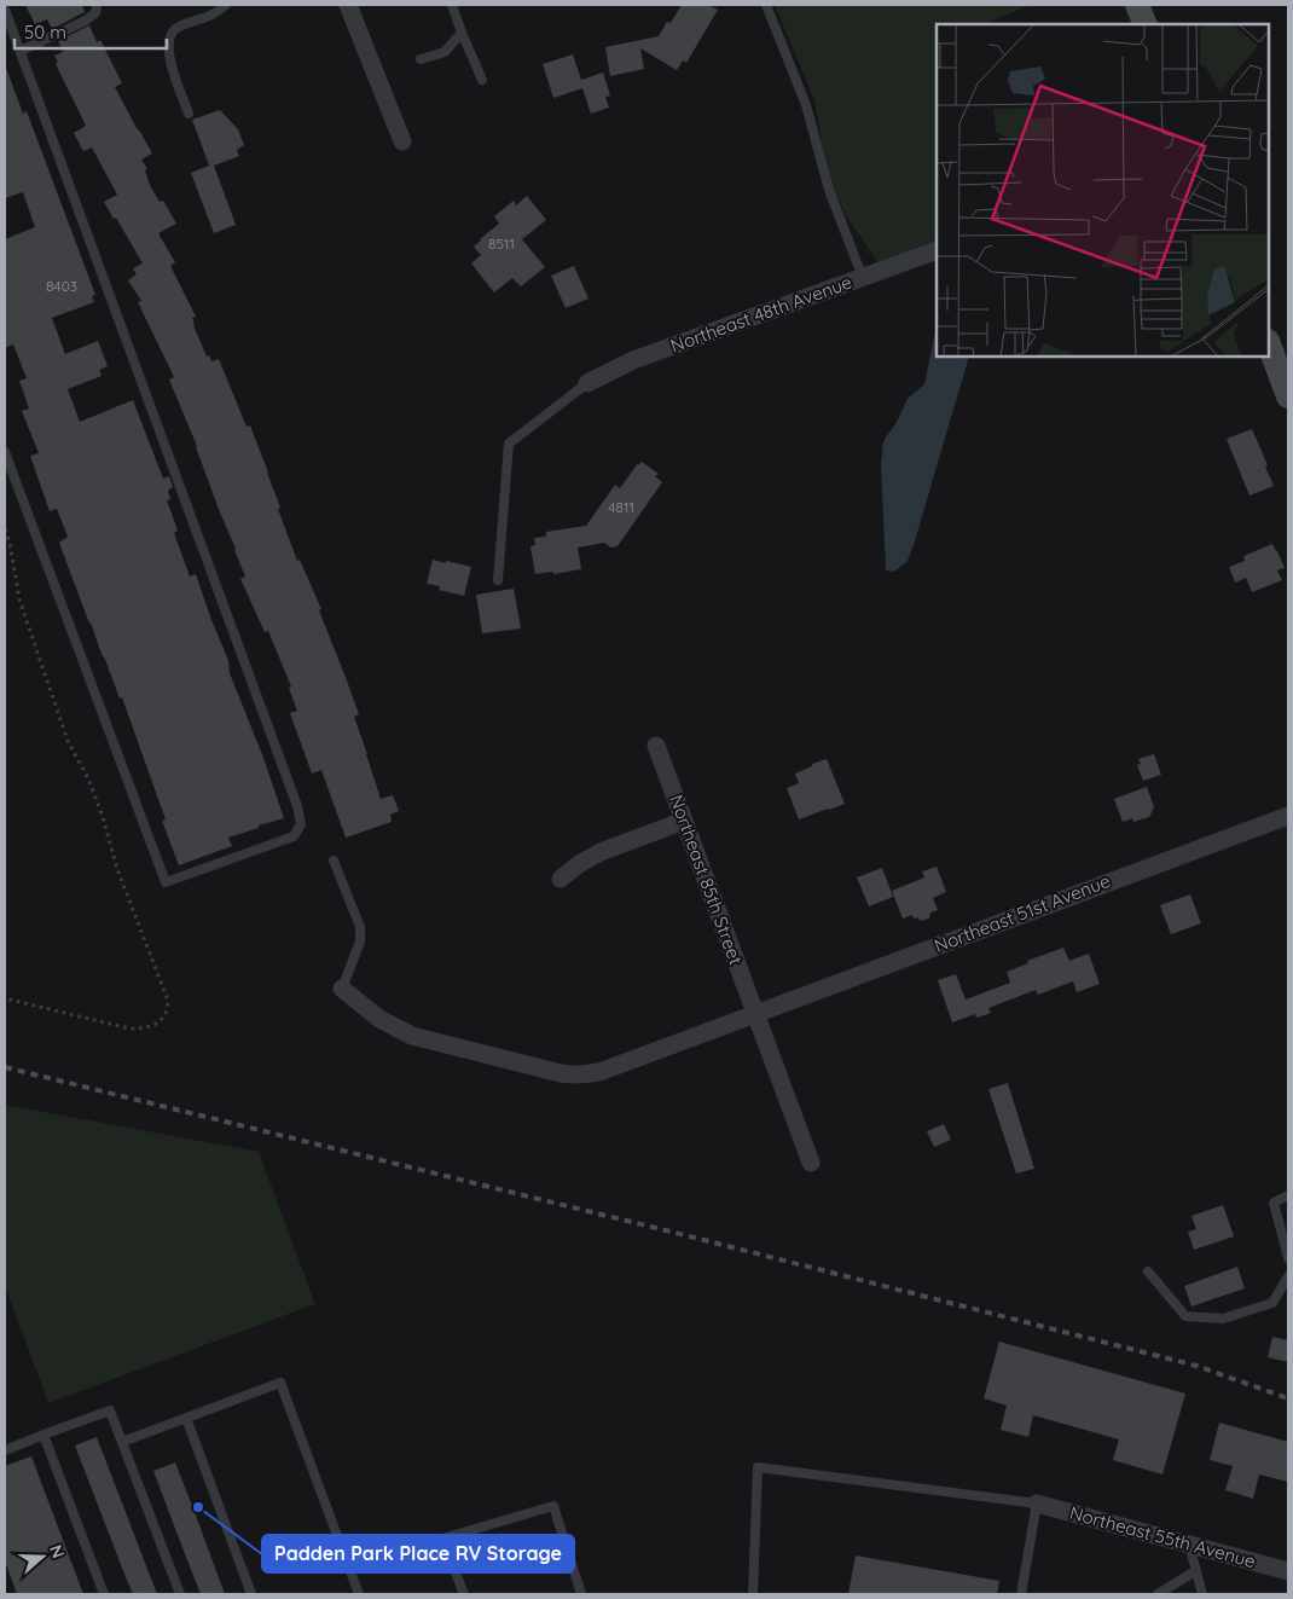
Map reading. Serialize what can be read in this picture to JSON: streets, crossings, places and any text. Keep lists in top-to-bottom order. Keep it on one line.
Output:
{"streets":{"street":["Northeast 48th Avenue","Northeast 85th Street","Northeast 51st Avenue","Northeast 55th Avenue"]},"crossings":[["Northeast 85th Street","Northeast 51st Avenue"]],"places":["Padden Park Place RV Storage"],"house_numbers":["8511","8403","4811"],"scale_bar":"50 m","north":"right"}
